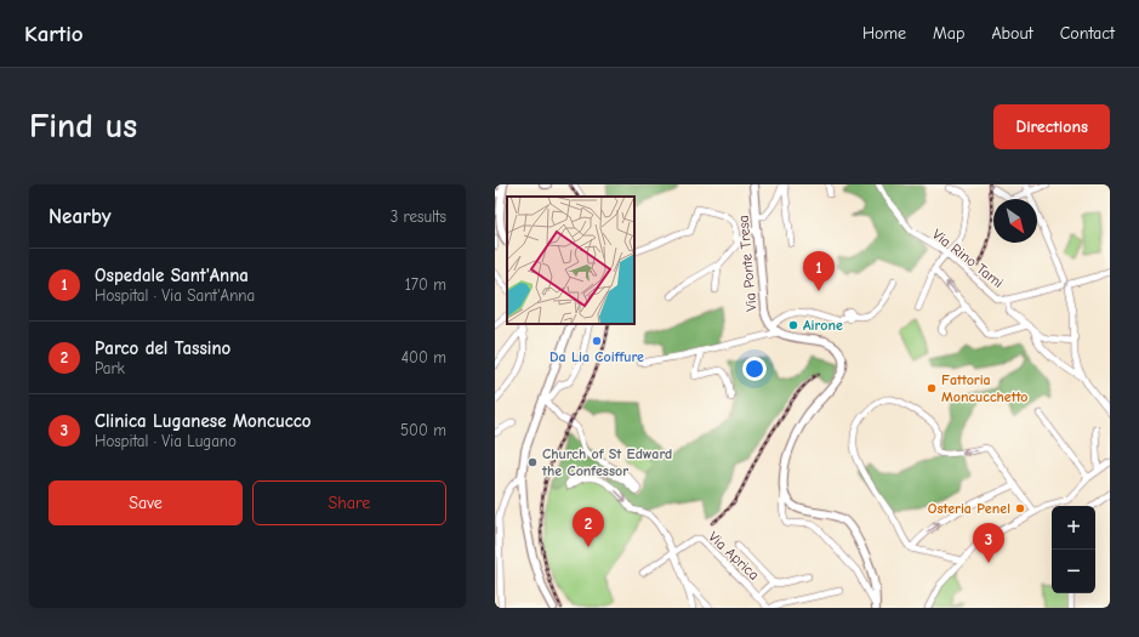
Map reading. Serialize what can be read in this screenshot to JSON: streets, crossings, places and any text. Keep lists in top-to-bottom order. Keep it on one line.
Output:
{"streets":{"main road":["Via Ponte Tresa"],"street":["Via Rino Tami","Via Aprica"]},"places":["Airone","Da Lia Coiffure","Fattoria Moncucchetto","Church of St Edward the Confessor","Osteria Penel"],"north":"bottom right","page":{"header":"Kartio","nav":["Home","Map","About","Contact"],"buttons":["Directions",["Save","Share"]],"title":"Find us","heading":["Nearby","3 results"],"list":[{"mark":"1","name":"Ospedale Sant'Anna","note":"Hospital · Via Sant'Anna","value":"170 m"},{"mark":"2","name":"Parco del Tassino","note":"Park","value":"400 m"},{"mark":"3","name":"Clinica Luganese Moncucco","note":"Hospital · Via Lugano","value":"500 m"}],"pins":["1","2","3"],"map_buttons":["+","−"]}}
